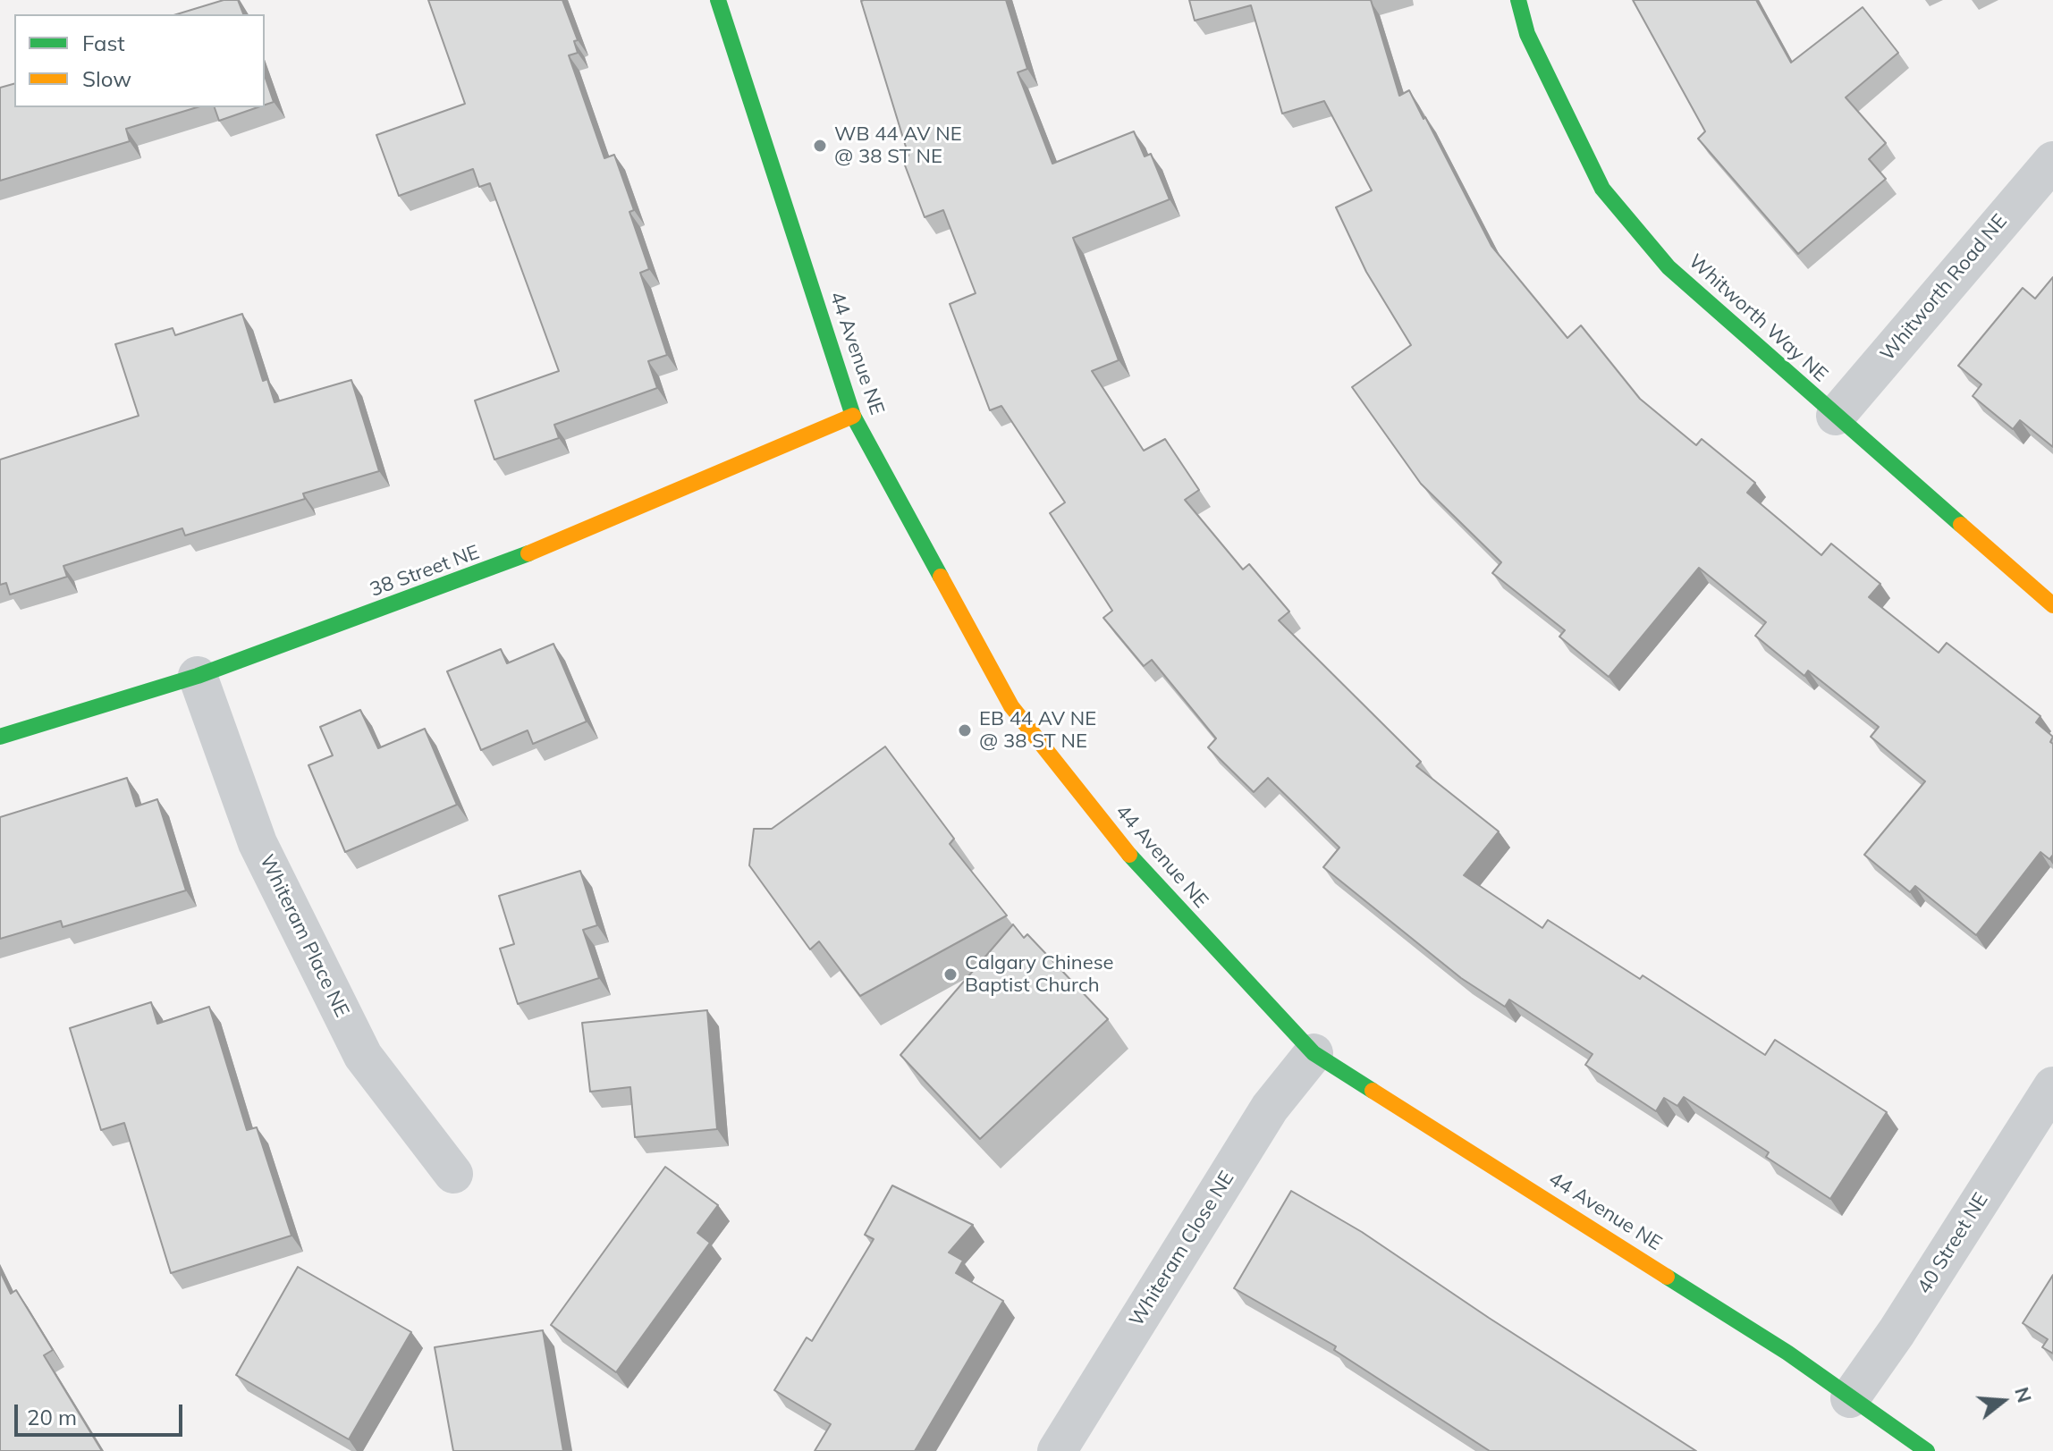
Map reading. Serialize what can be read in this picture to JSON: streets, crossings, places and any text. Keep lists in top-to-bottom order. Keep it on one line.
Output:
{"streets":{"street":["Whitworth Road NE","Whitworth Way NE","44 Avenue NE","38 Street NE","Whiteram Place NE","40 Street NE","Whiteram Close NE"]},"crossings":[["Whitworth Road NE","Whitworth Way NE"],["44 Avenue NE","38 Street NE"],["44 Avenue NE","40 Street NE"],["44 Avenue NE","Whiteram Close NE"],["38 Street NE","Whiteram Place NE"]],"places":["WB 44 AV NE @ 38 ST NE","EB 44 AV NE @ 38 ST NE","Calgary Chinese Baptist Church"],"legend":["Fast","Slow"],"scale_bar":"20 m","north":"right"}
